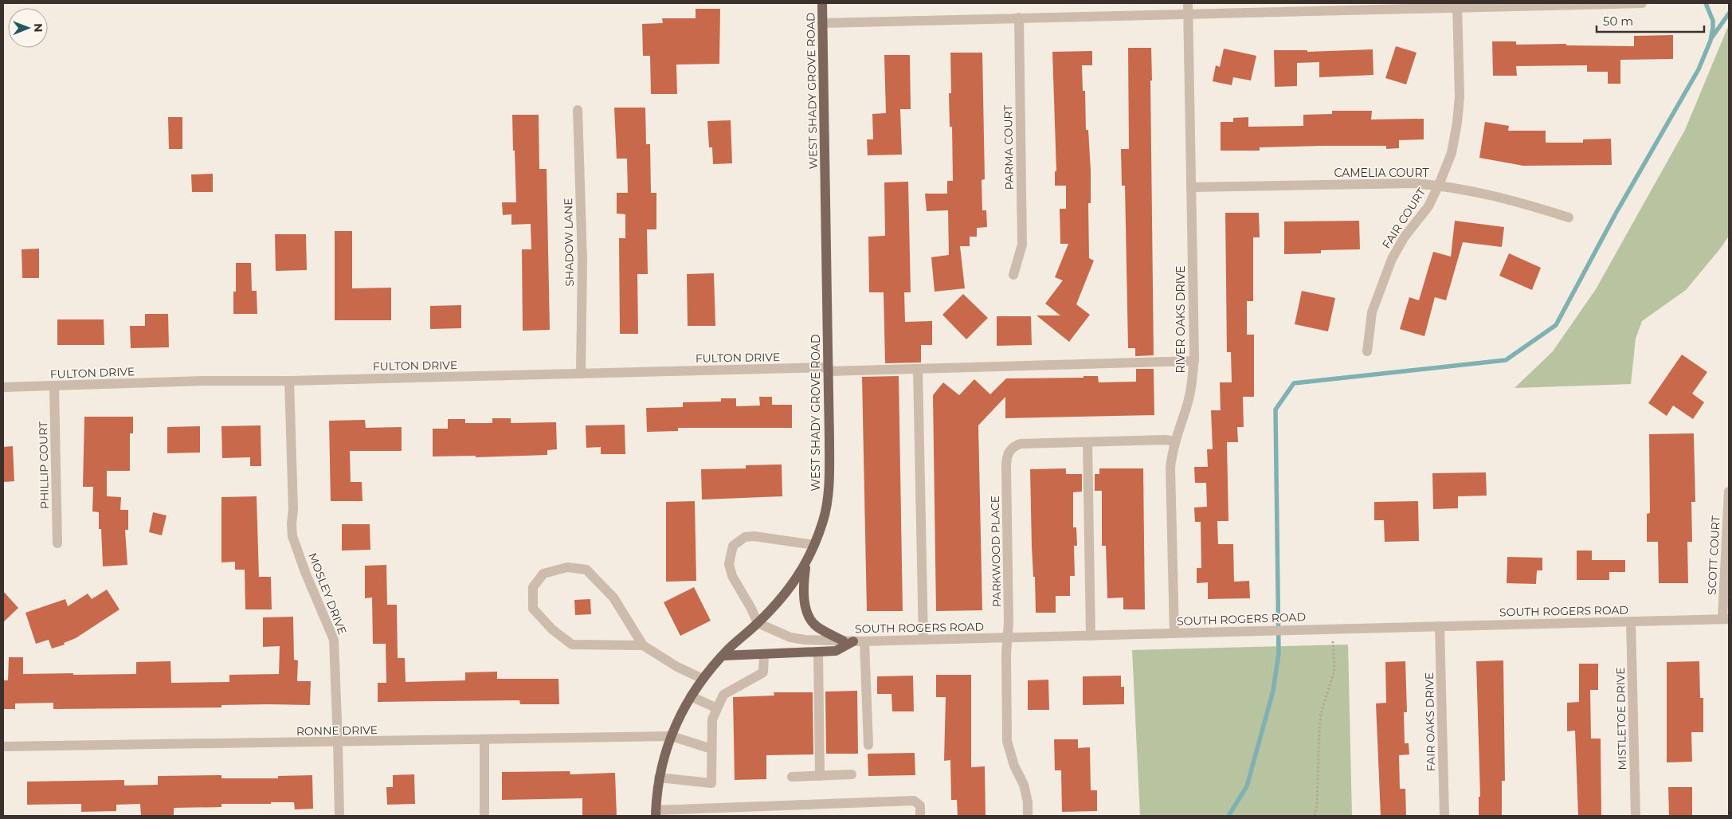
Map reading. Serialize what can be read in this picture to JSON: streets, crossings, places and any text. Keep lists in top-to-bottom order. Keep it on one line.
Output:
{"streets":{"main road":["WEST SHADY GROVE ROAD"],"street":["PARMA COURT","CAMELIA COURT","FAIR COURT","SHADOW LANE","RIVER OAKS DRIVE","FULTON DRIVE","PHILLIP COURT","PARKWOOD PLACE","SCOTT COURT","MOSLEY DRIVE","SOUTH ROGERS ROAD","MISTLETOE DRIVE","FAIR OAKS DRIVE","RONNE DRIVE"]},"crossings":[["WEST SHADY GROVE ROAD","FULTON DRIVE"],["WEST SHADY GROVE ROAD","SOUTH ROGERS ROAD"],["WEST SHADY GROVE ROAD","RONNE DRIVE"],["CAMELIA COURT","FAIR COURT"],["CAMELIA COURT","RIVER OAKS DRIVE"],["SHADOW LANE","FULTON DRIVE"],["RIVER OAKS DRIVE","FULTON DRIVE"],["RIVER OAKS DRIVE","PARKWOOD PLACE"],["RIVER OAKS DRIVE","SOUTH ROGERS ROAD"],["FULTON DRIVE","PHILLIP COURT"],["FULTON DRIVE","MOSLEY DRIVE"],["PARKWOOD PLACE","SOUTH ROGERS ROAD"],["SCOTT COURT","SOUTH ROGERS ROAD"],["MOSLEY DRIVE","RONNE DRIVE"],["SOUTH ROGERS ROAD","MISTLETOE DRIVE"],["SOUTH ROGERS ROAD","FAIR OAKS DRIVE"]],"scale_bar":"50 m","north":"right"}
